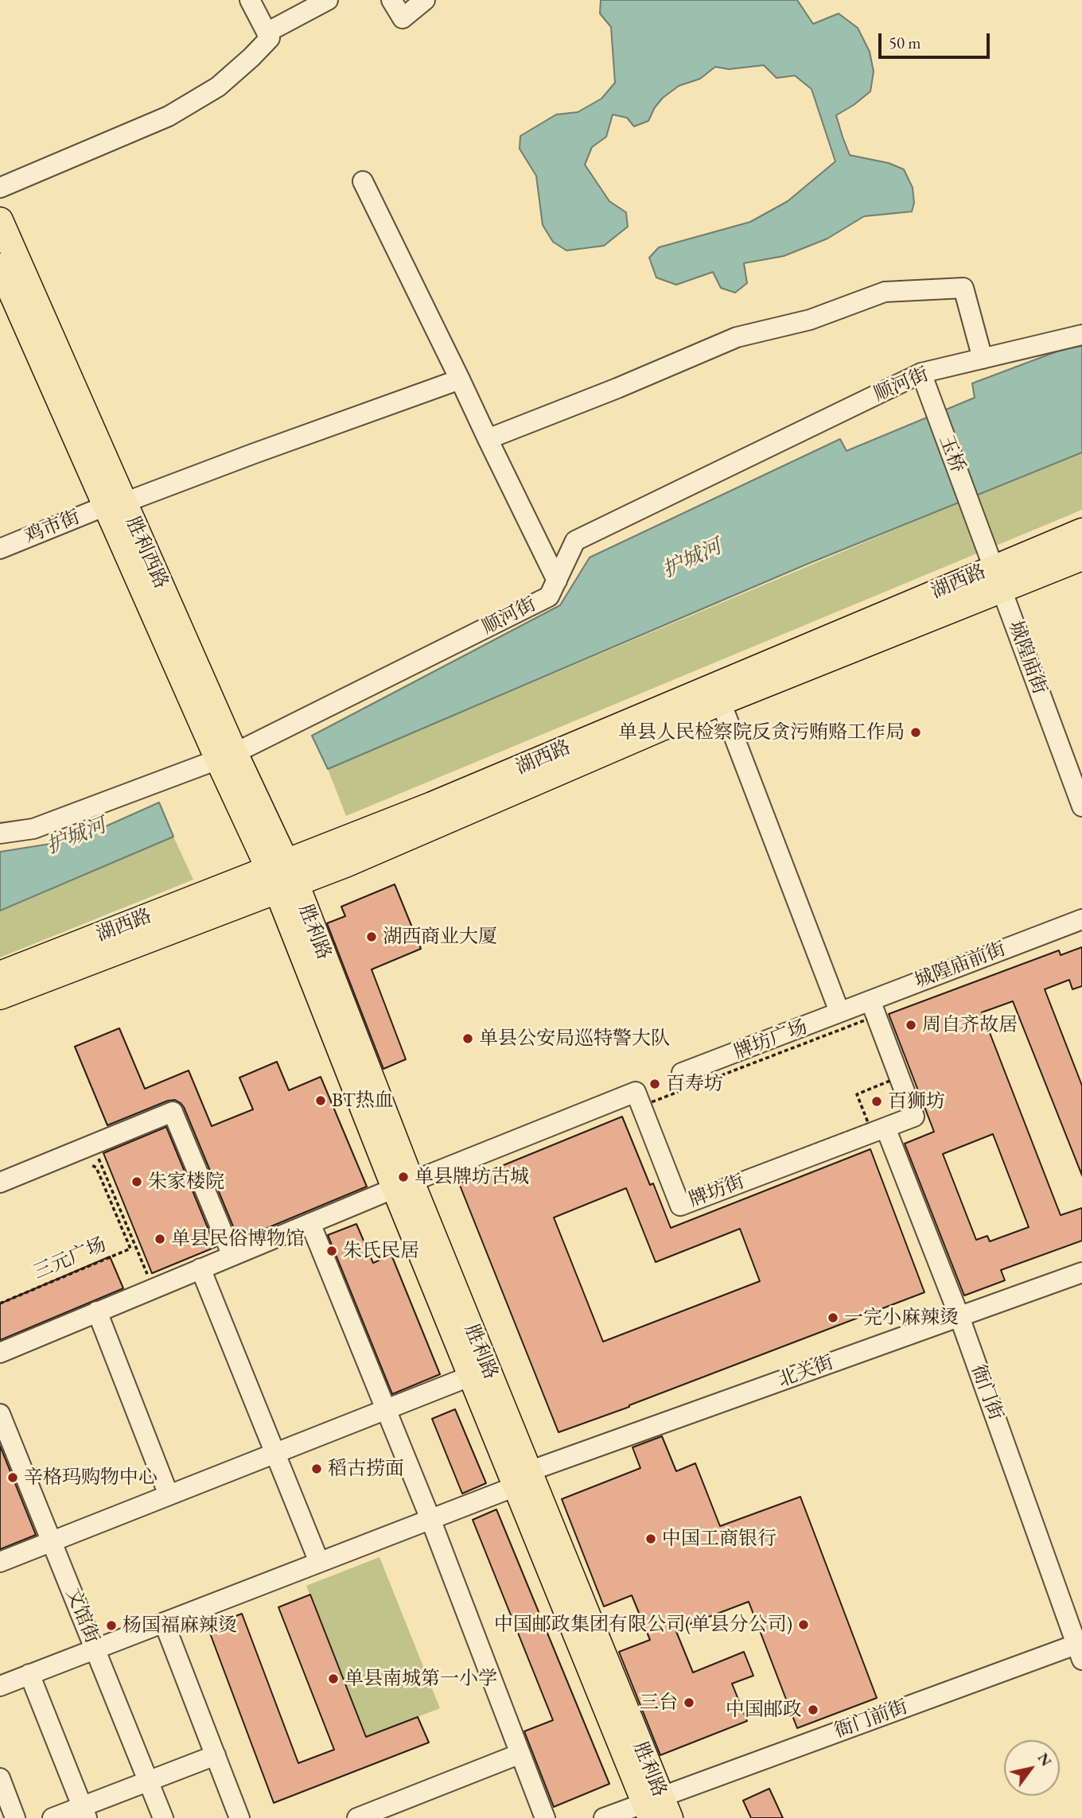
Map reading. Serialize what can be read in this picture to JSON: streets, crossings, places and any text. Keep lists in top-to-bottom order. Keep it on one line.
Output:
{"streets":{"main road":["胜利西路","湖西路","胜利路"],"street":["顺河街","玉桥","鸡市街","城隍庙街","城隍庙前街","牌坊街","北关街","衙门街","文馆街","衙门前街"],"path":["牌坊广场","三元广场"]},"crossings":[["顺河街","玉桥"],["顺河街","胜利西路"],["玉桥","城隍庙街"],["鸡市街","胜利西路"],["胜利西路","湖西路"],["胜利西路","胜利路"],["湖西路","城隍庙街"],["湖西路","胜利路"],["胜利路","牌坊街"],["胜利路","北关街"],["胜利路","衙门前街"],["城隍庙前街","牌坊街"],["牌坊广场","牌坊街"],["牌坊广场","衙门街"],["牌坊街","衙门街"],["北关街","衙门街"],["北关街","文馆街"],["衙门街","衙门前街"]],"water":["护城河"],"places":["单县人民检察院反贪污贿赂工作局","湖西商业大厦","周自齐故居","单县公安局巡特警大队","百寿坊","BT热血","百狮坊","单县牌坊古城","朱家楼院","单县民俗博物馆","朱氏民居","一完小麻辣烫","稻古捞面","辛格玛购物中心","中国工商银行","中国邮政集团有限公司(单县分公司)","杨国福麻辣烫","单县南城第一小学","三台","中国邮政"],"scale_bar":"50 m","north":"top right"}
